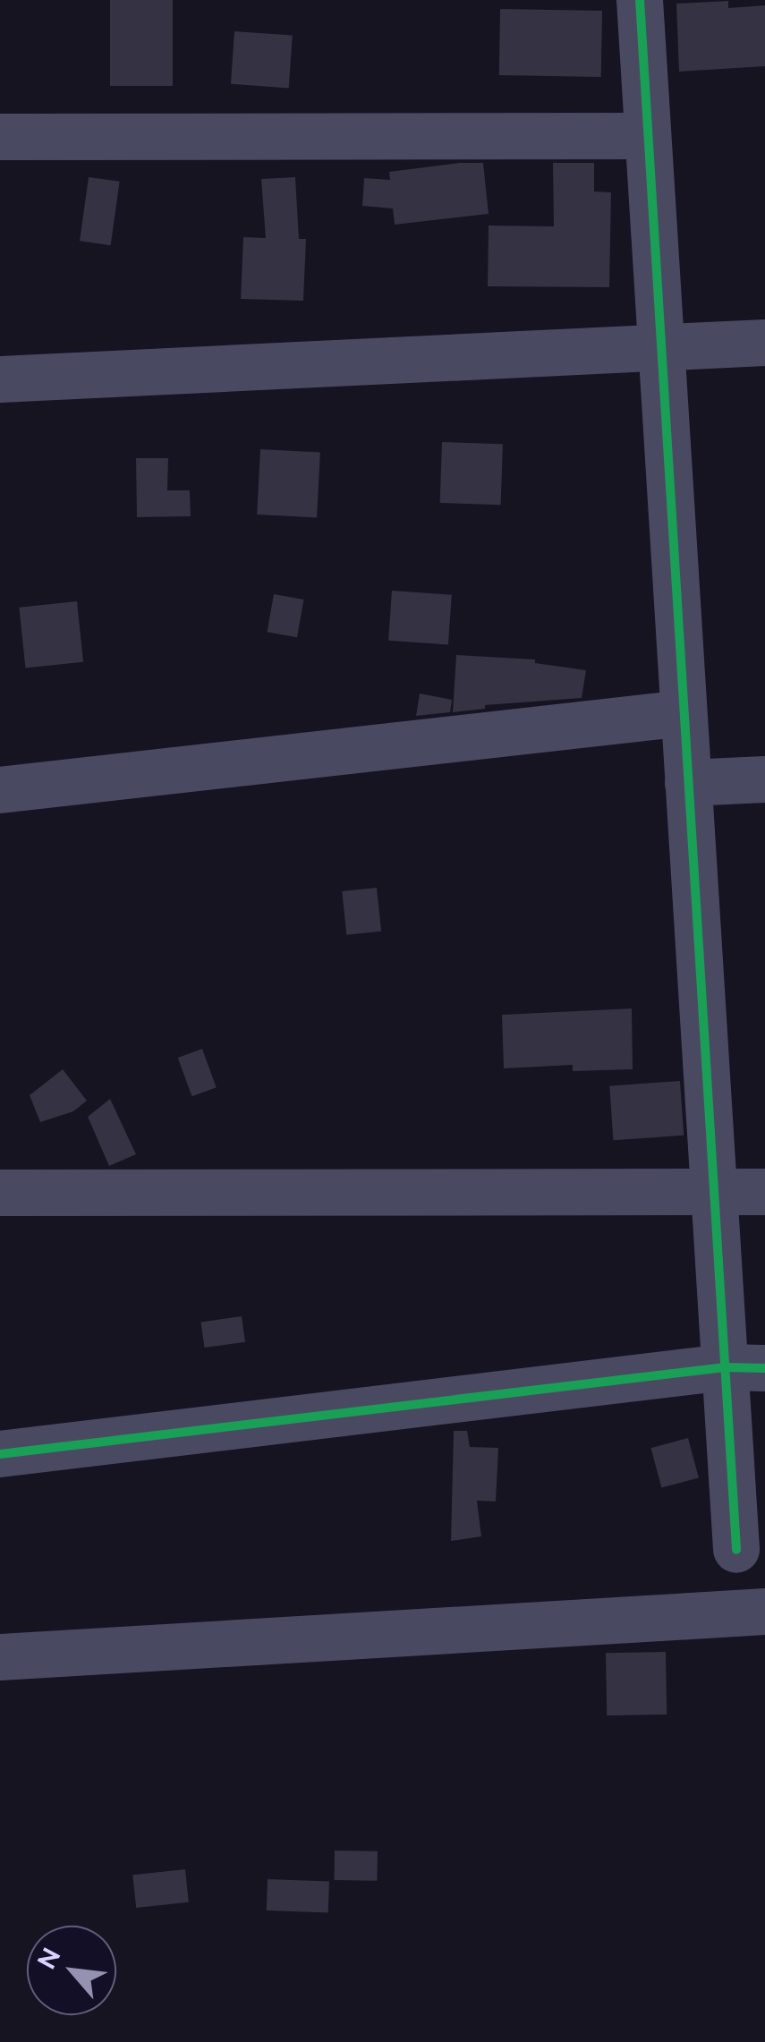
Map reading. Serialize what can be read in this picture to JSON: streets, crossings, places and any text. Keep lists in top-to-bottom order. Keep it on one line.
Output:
{"north":"top left"}
